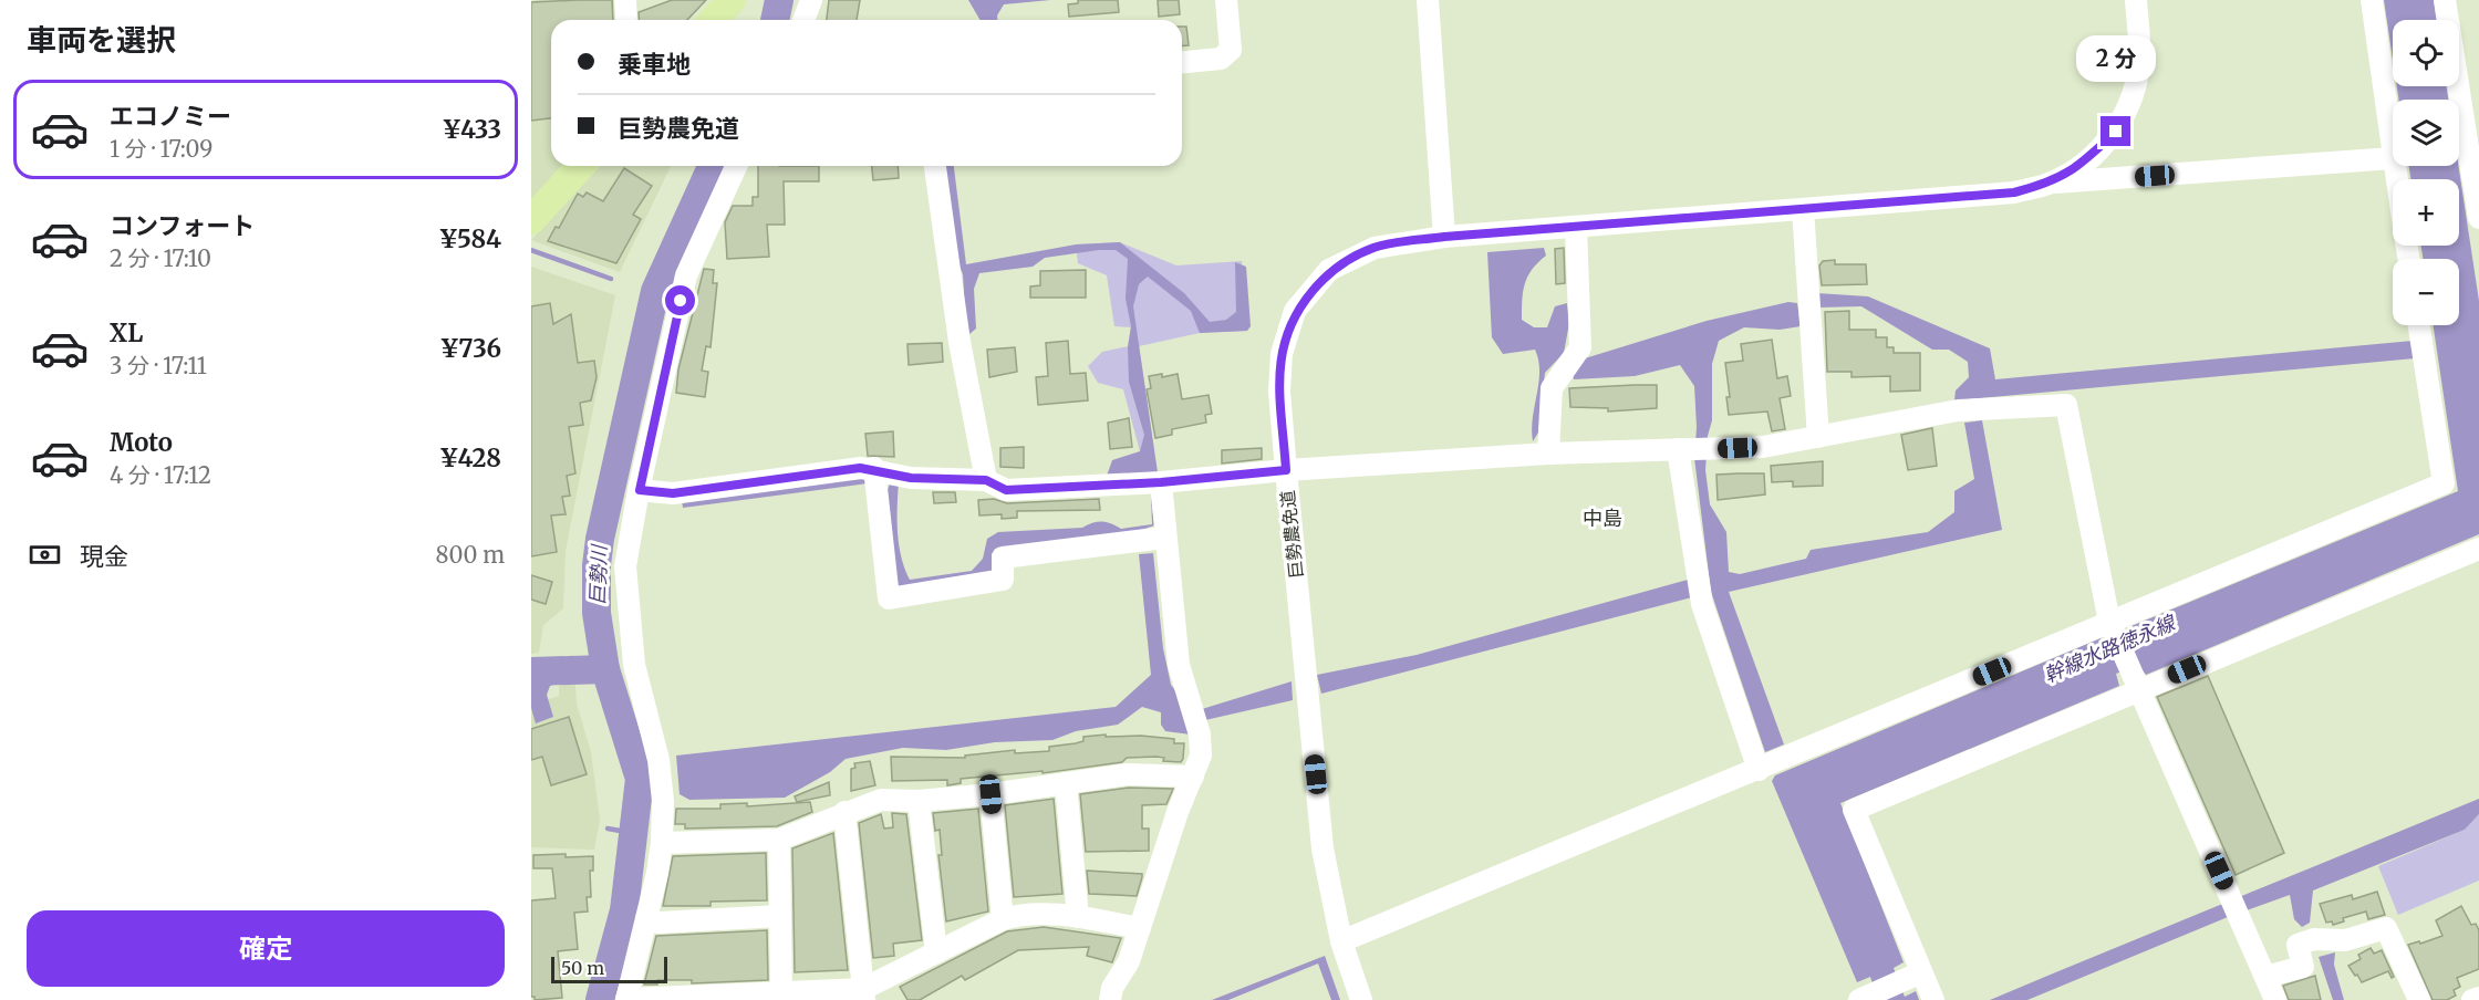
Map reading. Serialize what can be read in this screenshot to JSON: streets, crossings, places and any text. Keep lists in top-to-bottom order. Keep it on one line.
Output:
{"streets":{"street":["巨勢農免道"]},"districts":["中島"],"water":["巨勢川","幹線水路徳永線"],"scale_bar":"50 m","page":{"heading":"車両を選択","map_buttons":["+","−"],"banner":["乗車地","巨勢農免道"],"bubble":"2 分","list":[{"name":"エコノミー","note":"1 分 · 17:09","value":"¥433"},{"name":"コンフォート","note":"2 分 · 17:10","value":"¥584"},{"name":"XL","note":"3 分 · 17:11","value":"¥736"},{"name":"Moto","note":"4 分 · 17:12","value":"¥428"}],"pay":["現金","800 m"],"buttons":"確定","scale":"50 m"}}
